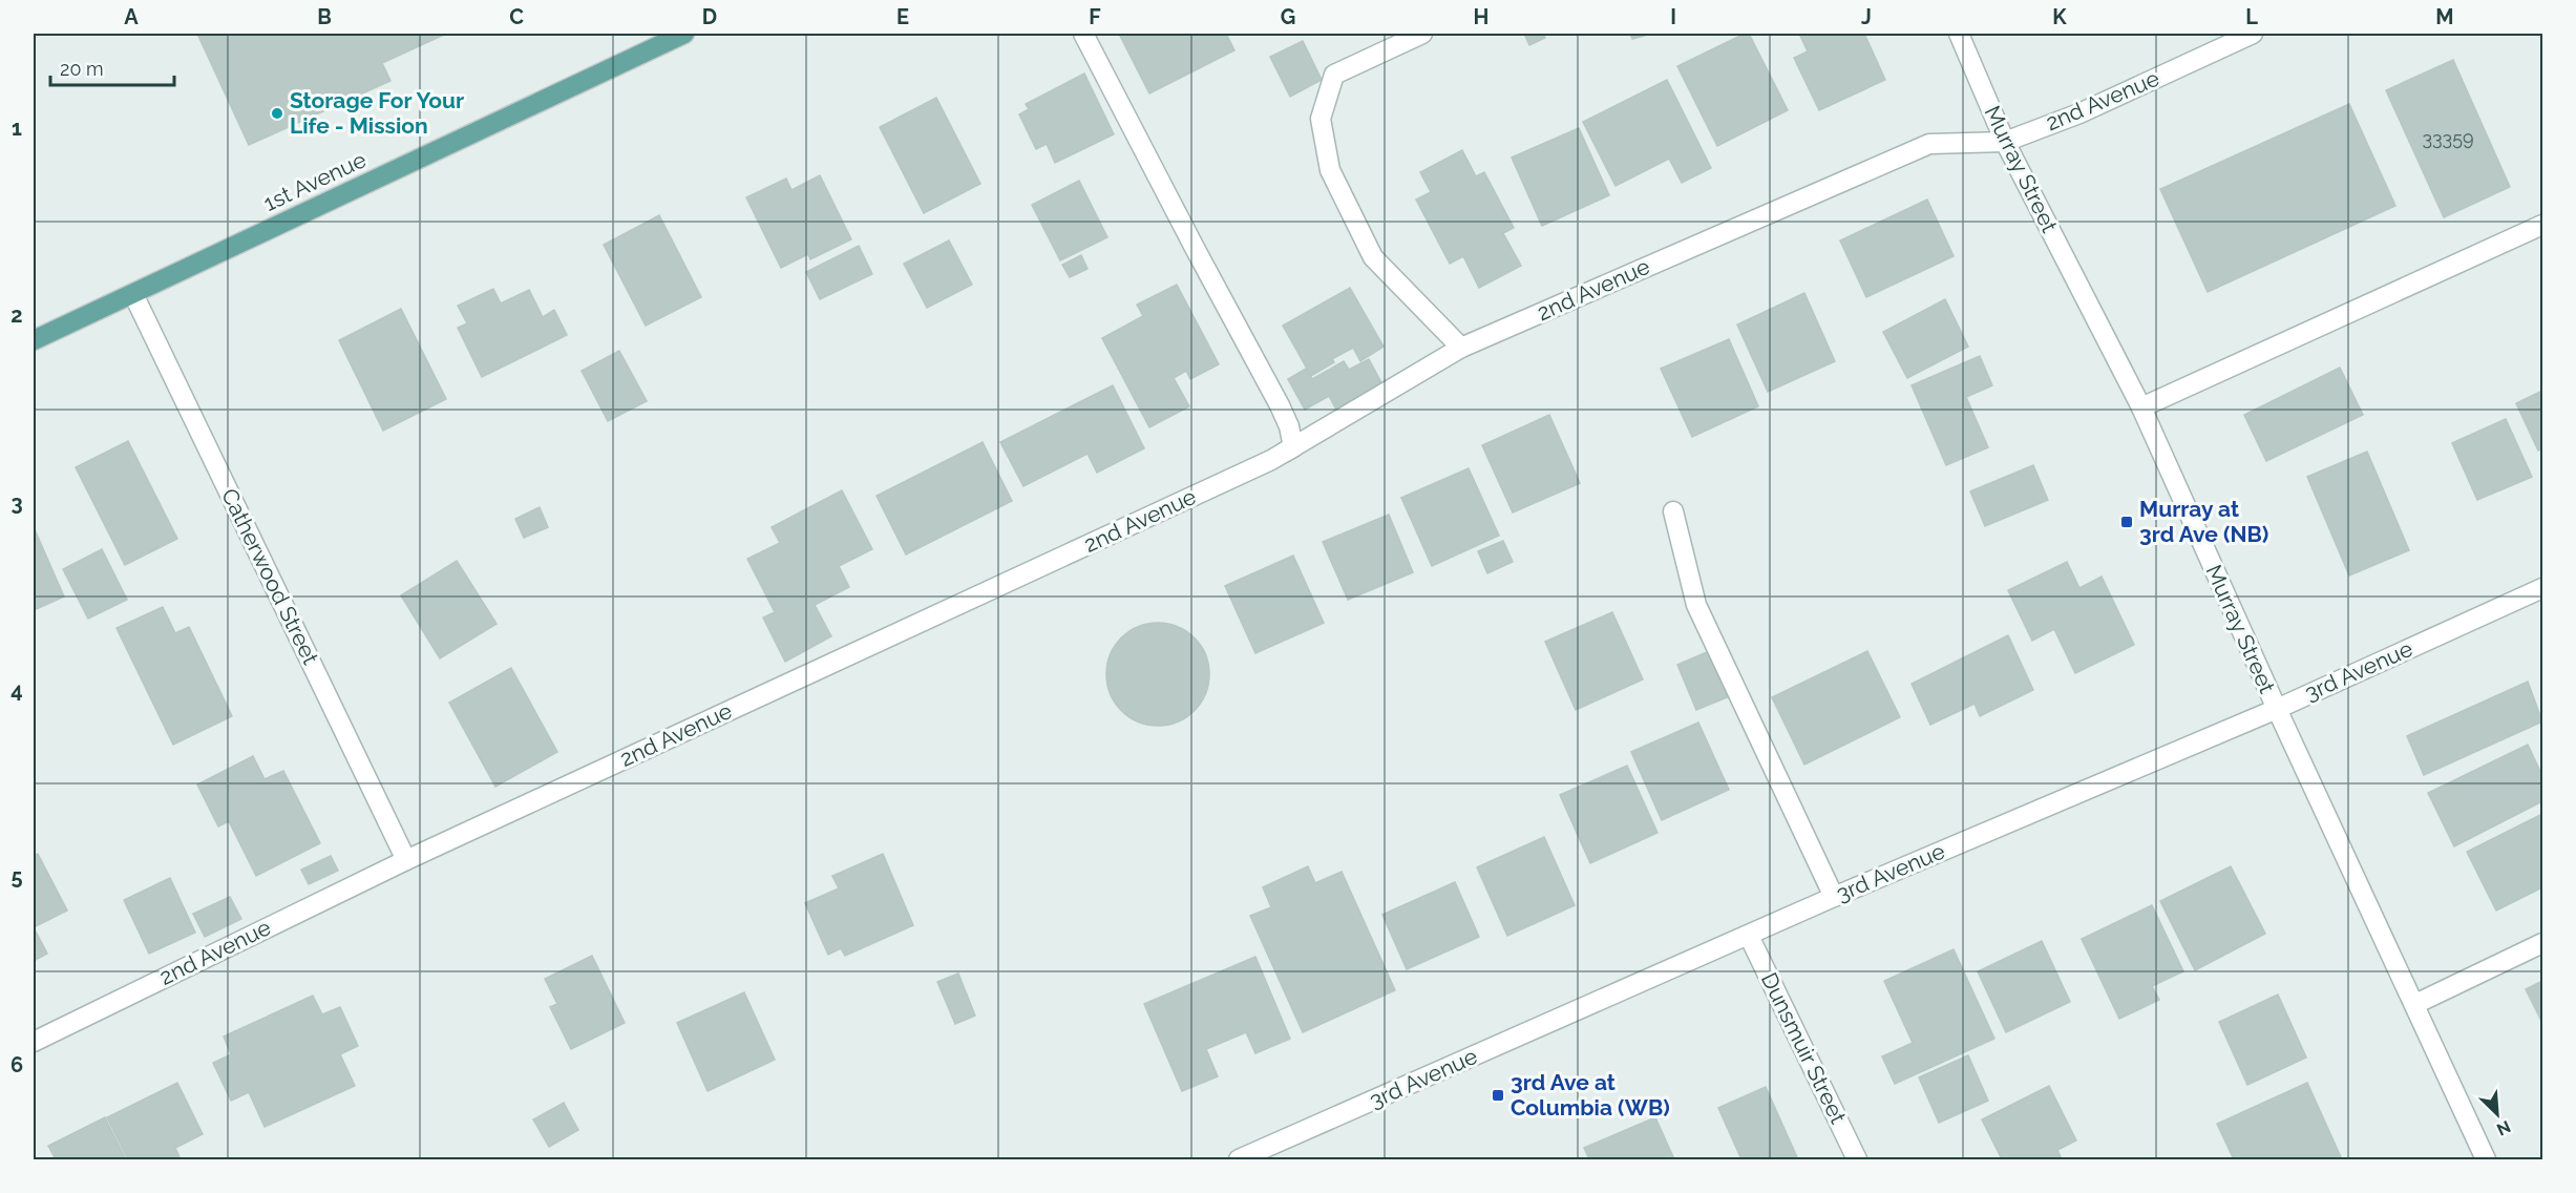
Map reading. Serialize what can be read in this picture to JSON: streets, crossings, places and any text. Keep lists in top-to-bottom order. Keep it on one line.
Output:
{"streets":{"main road":["1st Avenue"],"street":["2nd Avenue","Murray Street","Catherwood Street","3rd Avenue","Dunsmuir Street"]},"crossings":[["2nd Avenue","Murray Street"],["2nd Avenue","Catherwood Street"],["Murray Street","3rd Avenue"],["1st Avenue","Catherwood Street"],["3rd Avenue","Dunsmuir Street"]],"places":{"other":["Storage For Your Life - Mission"],"transit":["Murray at 3rd Ave (NB)","3rd Ave at Columbia (WB)"]},"house_numbers":["33359"],"scale_bar":"20 m","north":"bottom right","grid":{"columns":["A","B","C","D","E","F","G","H","I","J","K","L","M"],"rows":["1","2","3","4","5","6"]}}
